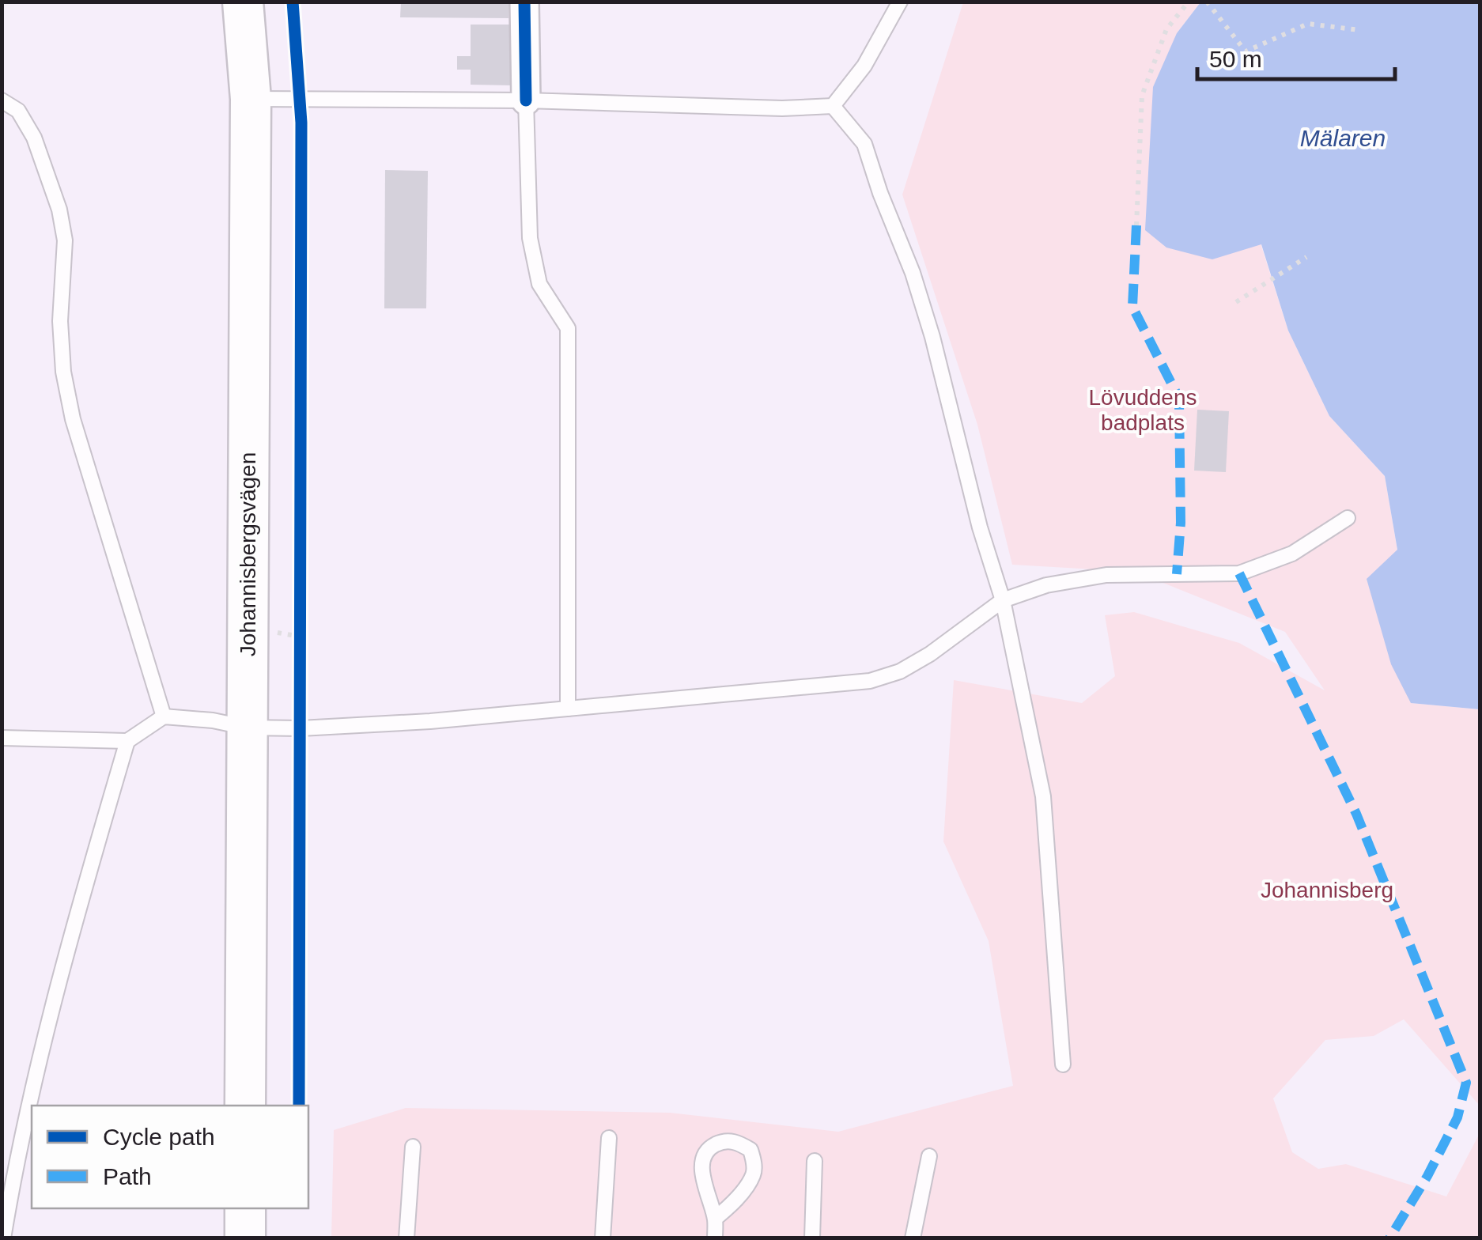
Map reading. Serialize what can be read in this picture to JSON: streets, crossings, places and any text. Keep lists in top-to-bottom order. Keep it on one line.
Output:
{"streets":{"main road":["Johannisbergsvägen"]},"water":["Mälaren"],"parks":["Lövuddens badplats","Johannisberg"],"legend":["Cycle path","Path"],"scale_bar":"50 m"}
